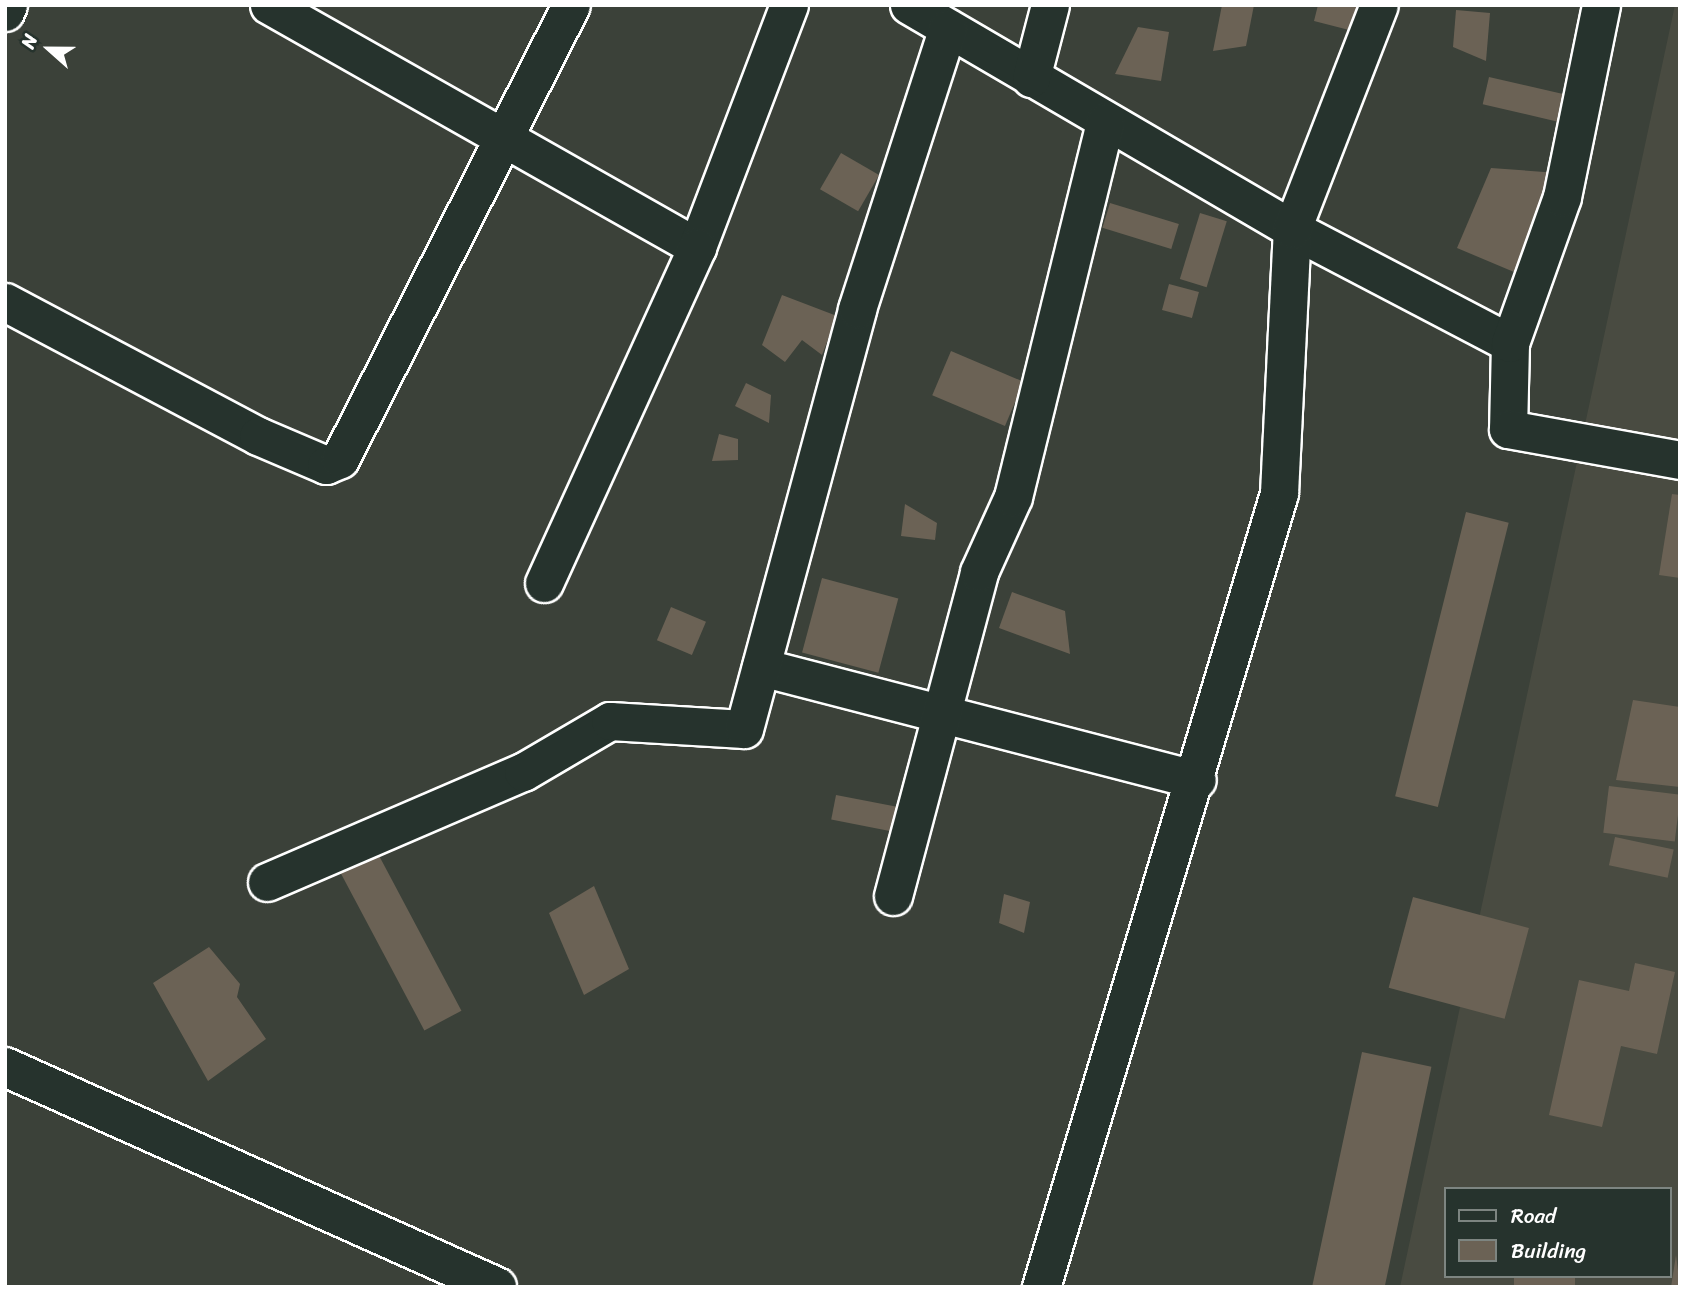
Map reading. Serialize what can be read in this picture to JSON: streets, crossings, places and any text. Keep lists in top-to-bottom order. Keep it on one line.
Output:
{"legend":["Road","Building"],"north":"left"}
